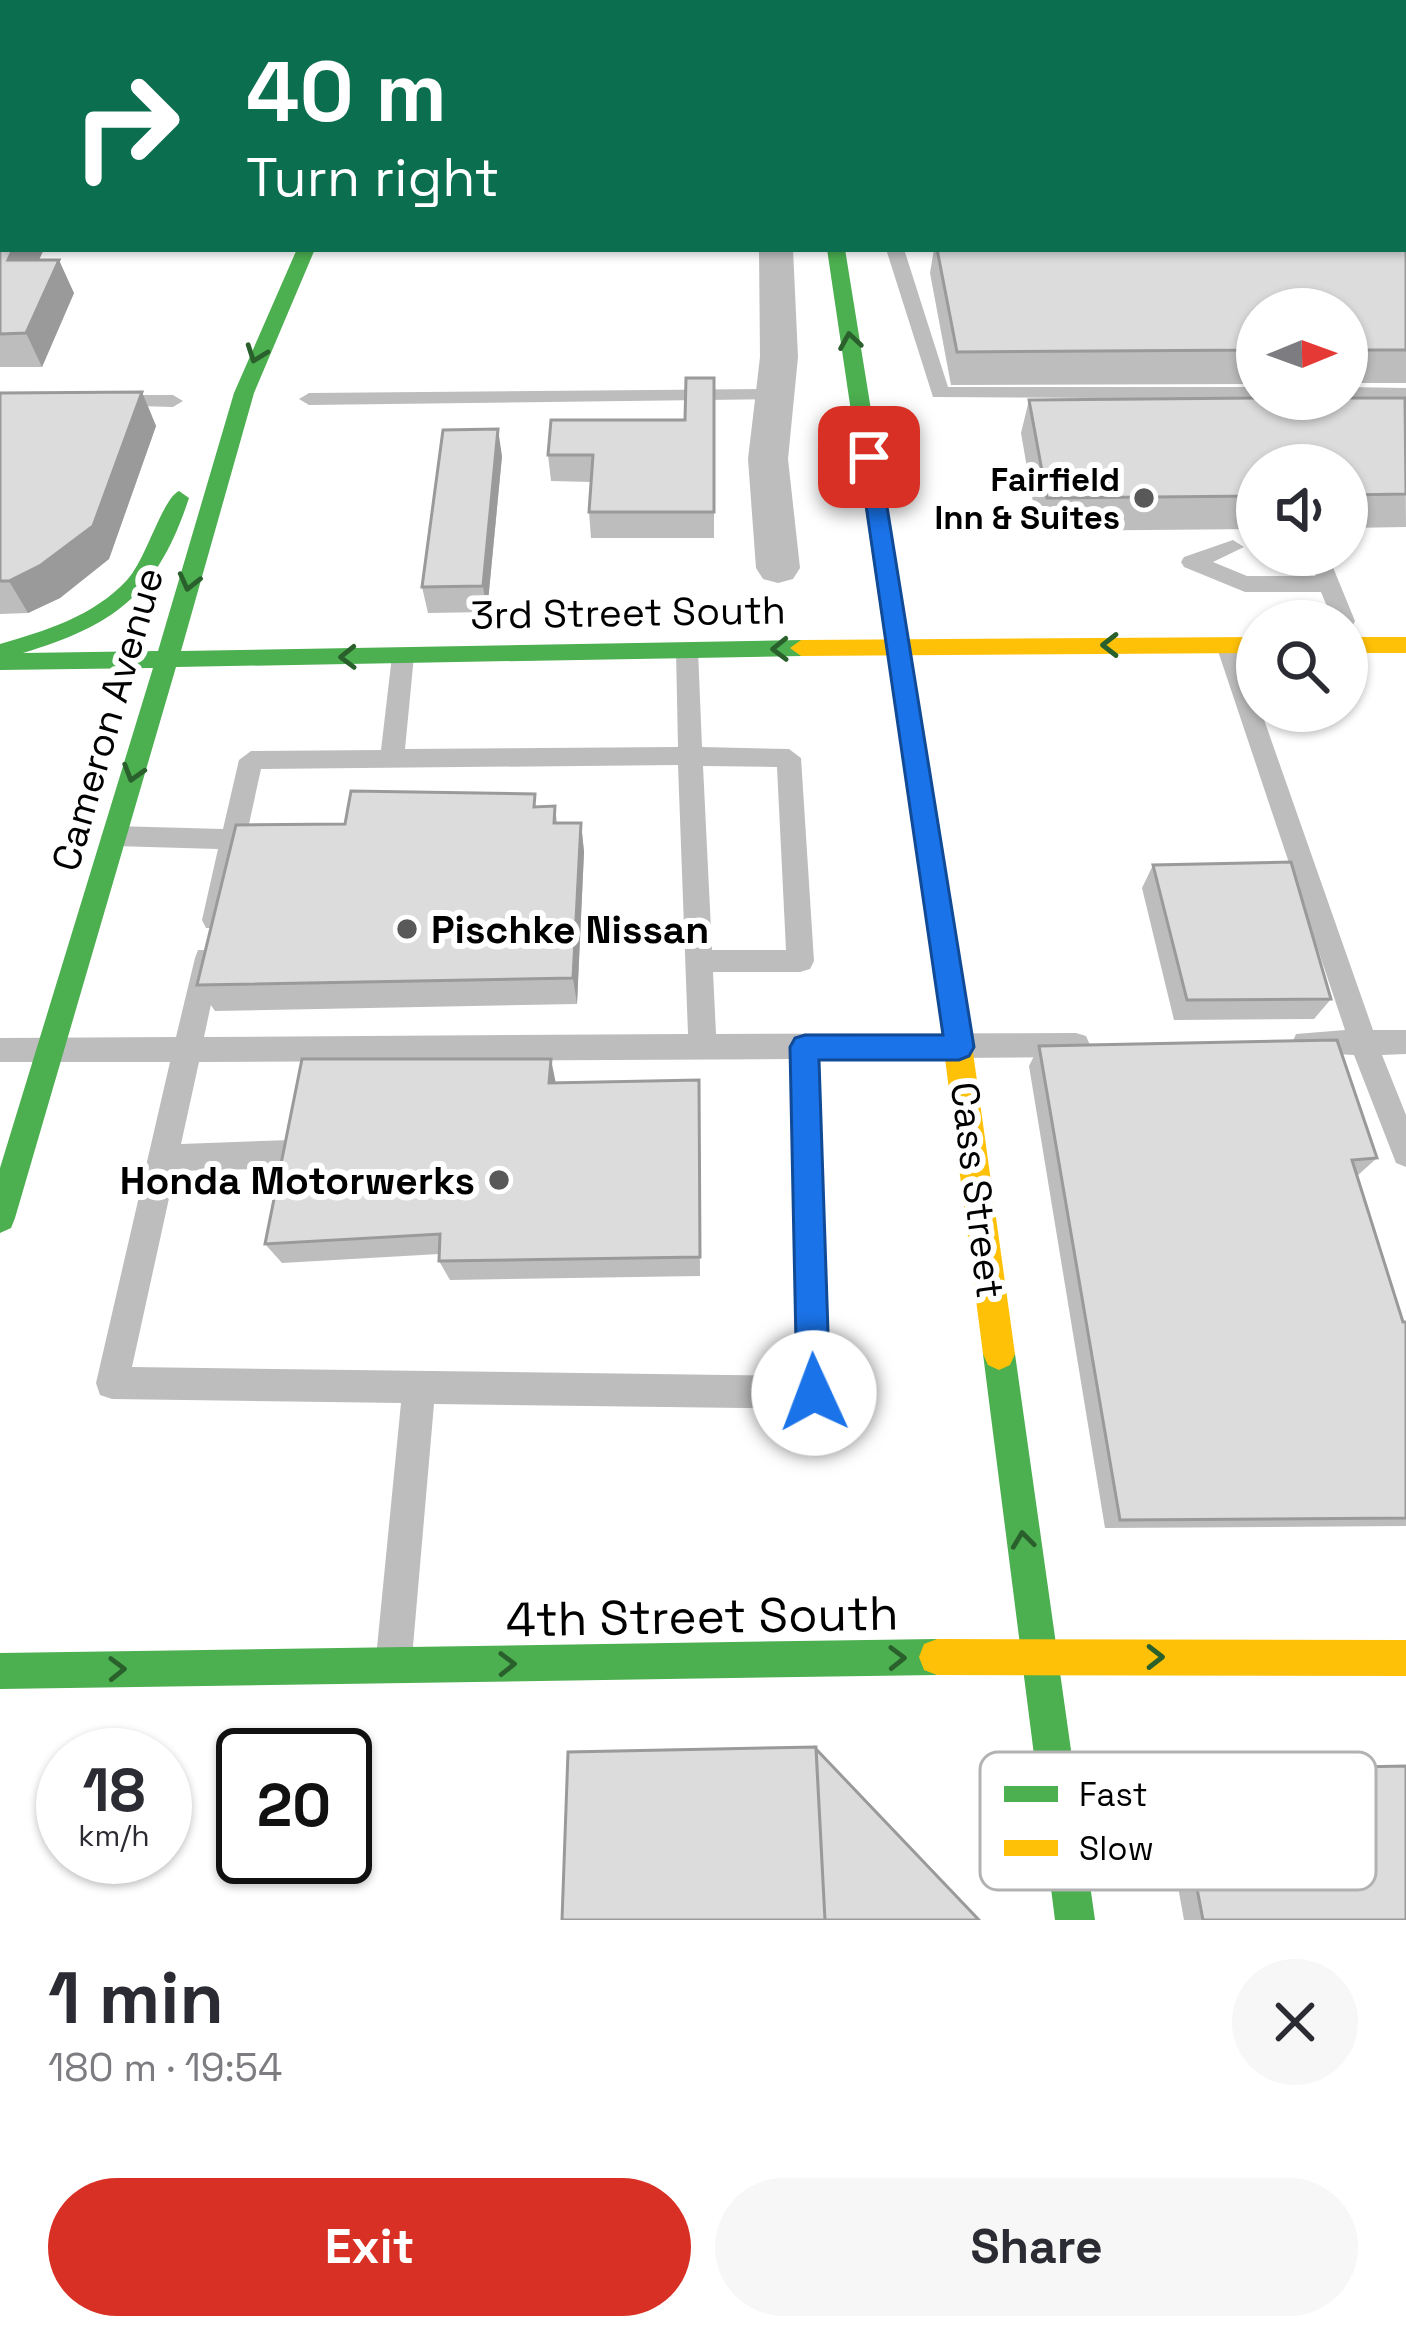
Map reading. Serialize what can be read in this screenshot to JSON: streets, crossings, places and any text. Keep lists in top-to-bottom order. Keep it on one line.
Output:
{"streets":{"main road":["3rd Street South","Cameron Avenue","Cass Street","4th Street South"]},"crossings":[["3rd Street South","Cameron Avenue"],["3rd Street South","Cass Street"],["Cass Street","4th Street South"]],"one_way":["3rd Street South","Cameron Avenue","Cass Street","4th Street South"],"places":["Fairfield Inn & Suites","Pischke Nissan","Honda Motorwerks"],"legend":["Fast","Slow"],"north":"right","page":{"turn":["40 m","Turn right"],"speed":"18 km/h","limit":"20","heading":["1 min","180 m · 19:54"],"buttons":["Exit","Share"]}}
